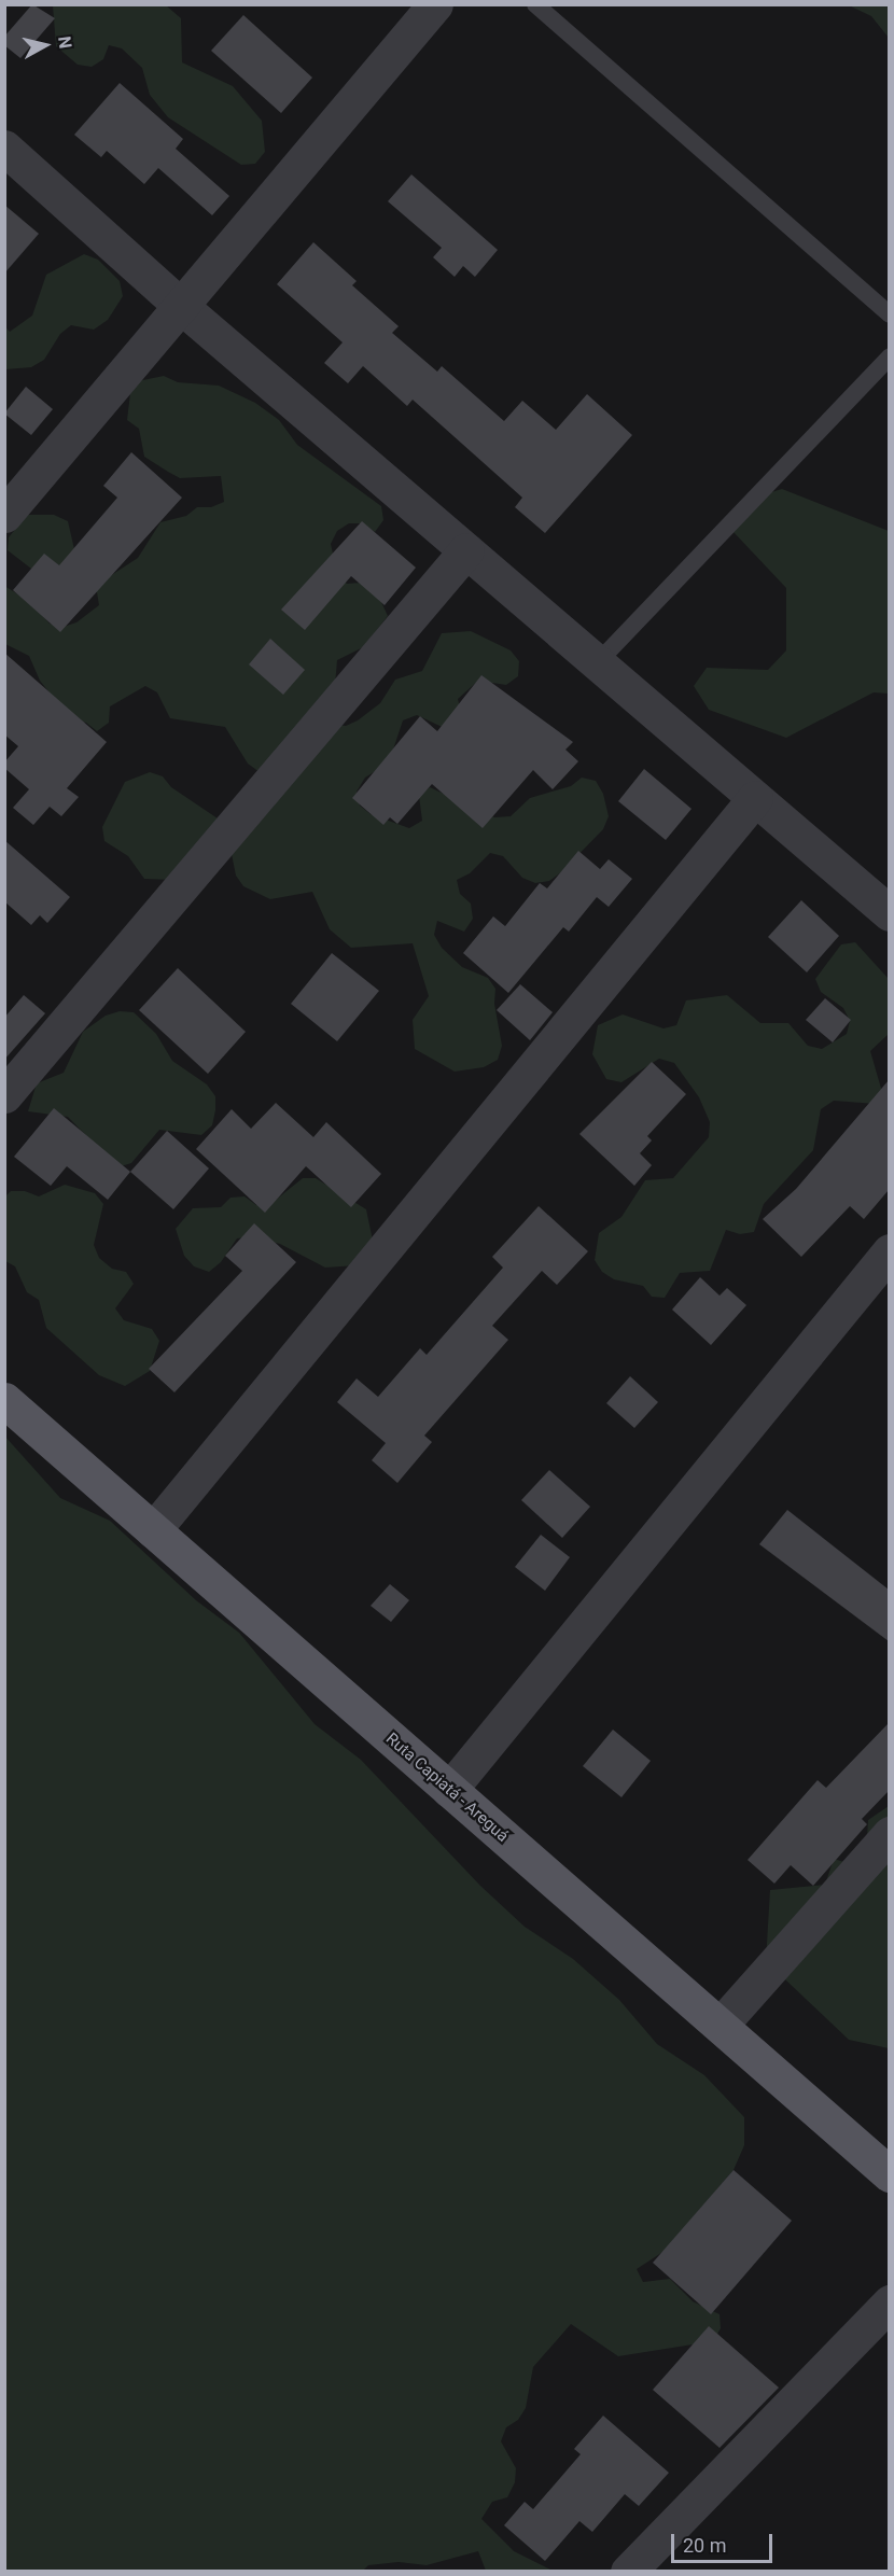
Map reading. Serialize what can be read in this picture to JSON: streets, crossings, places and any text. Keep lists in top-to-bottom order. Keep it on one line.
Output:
{"streets":{"main road":["Ruta Capiatá - Areguá"]},"scale_bar":"20 m","north":"right"}
